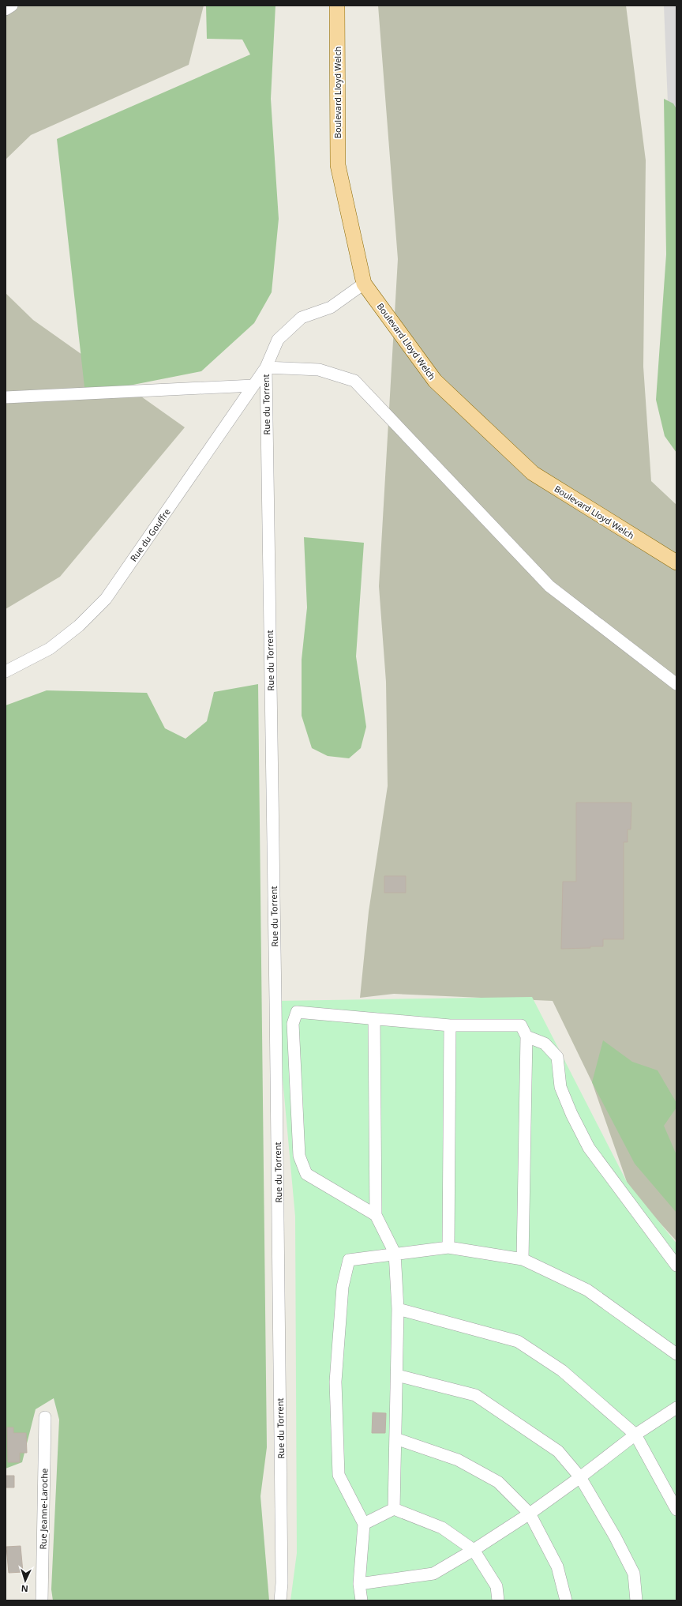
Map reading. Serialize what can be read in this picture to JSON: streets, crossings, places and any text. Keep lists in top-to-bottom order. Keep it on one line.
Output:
{"streets":{"main road":["Boulevard Lloyd Welch"],"street":["Rue du Torrent","Rue du Gouffre","Rue Jeanne-Laroche"]},"crossings":[["Boulevard Lloyd Welch","Rue du Torrent"],["Rue du Torrent","Rue du Gouffre"]],"north":"bottom"}
